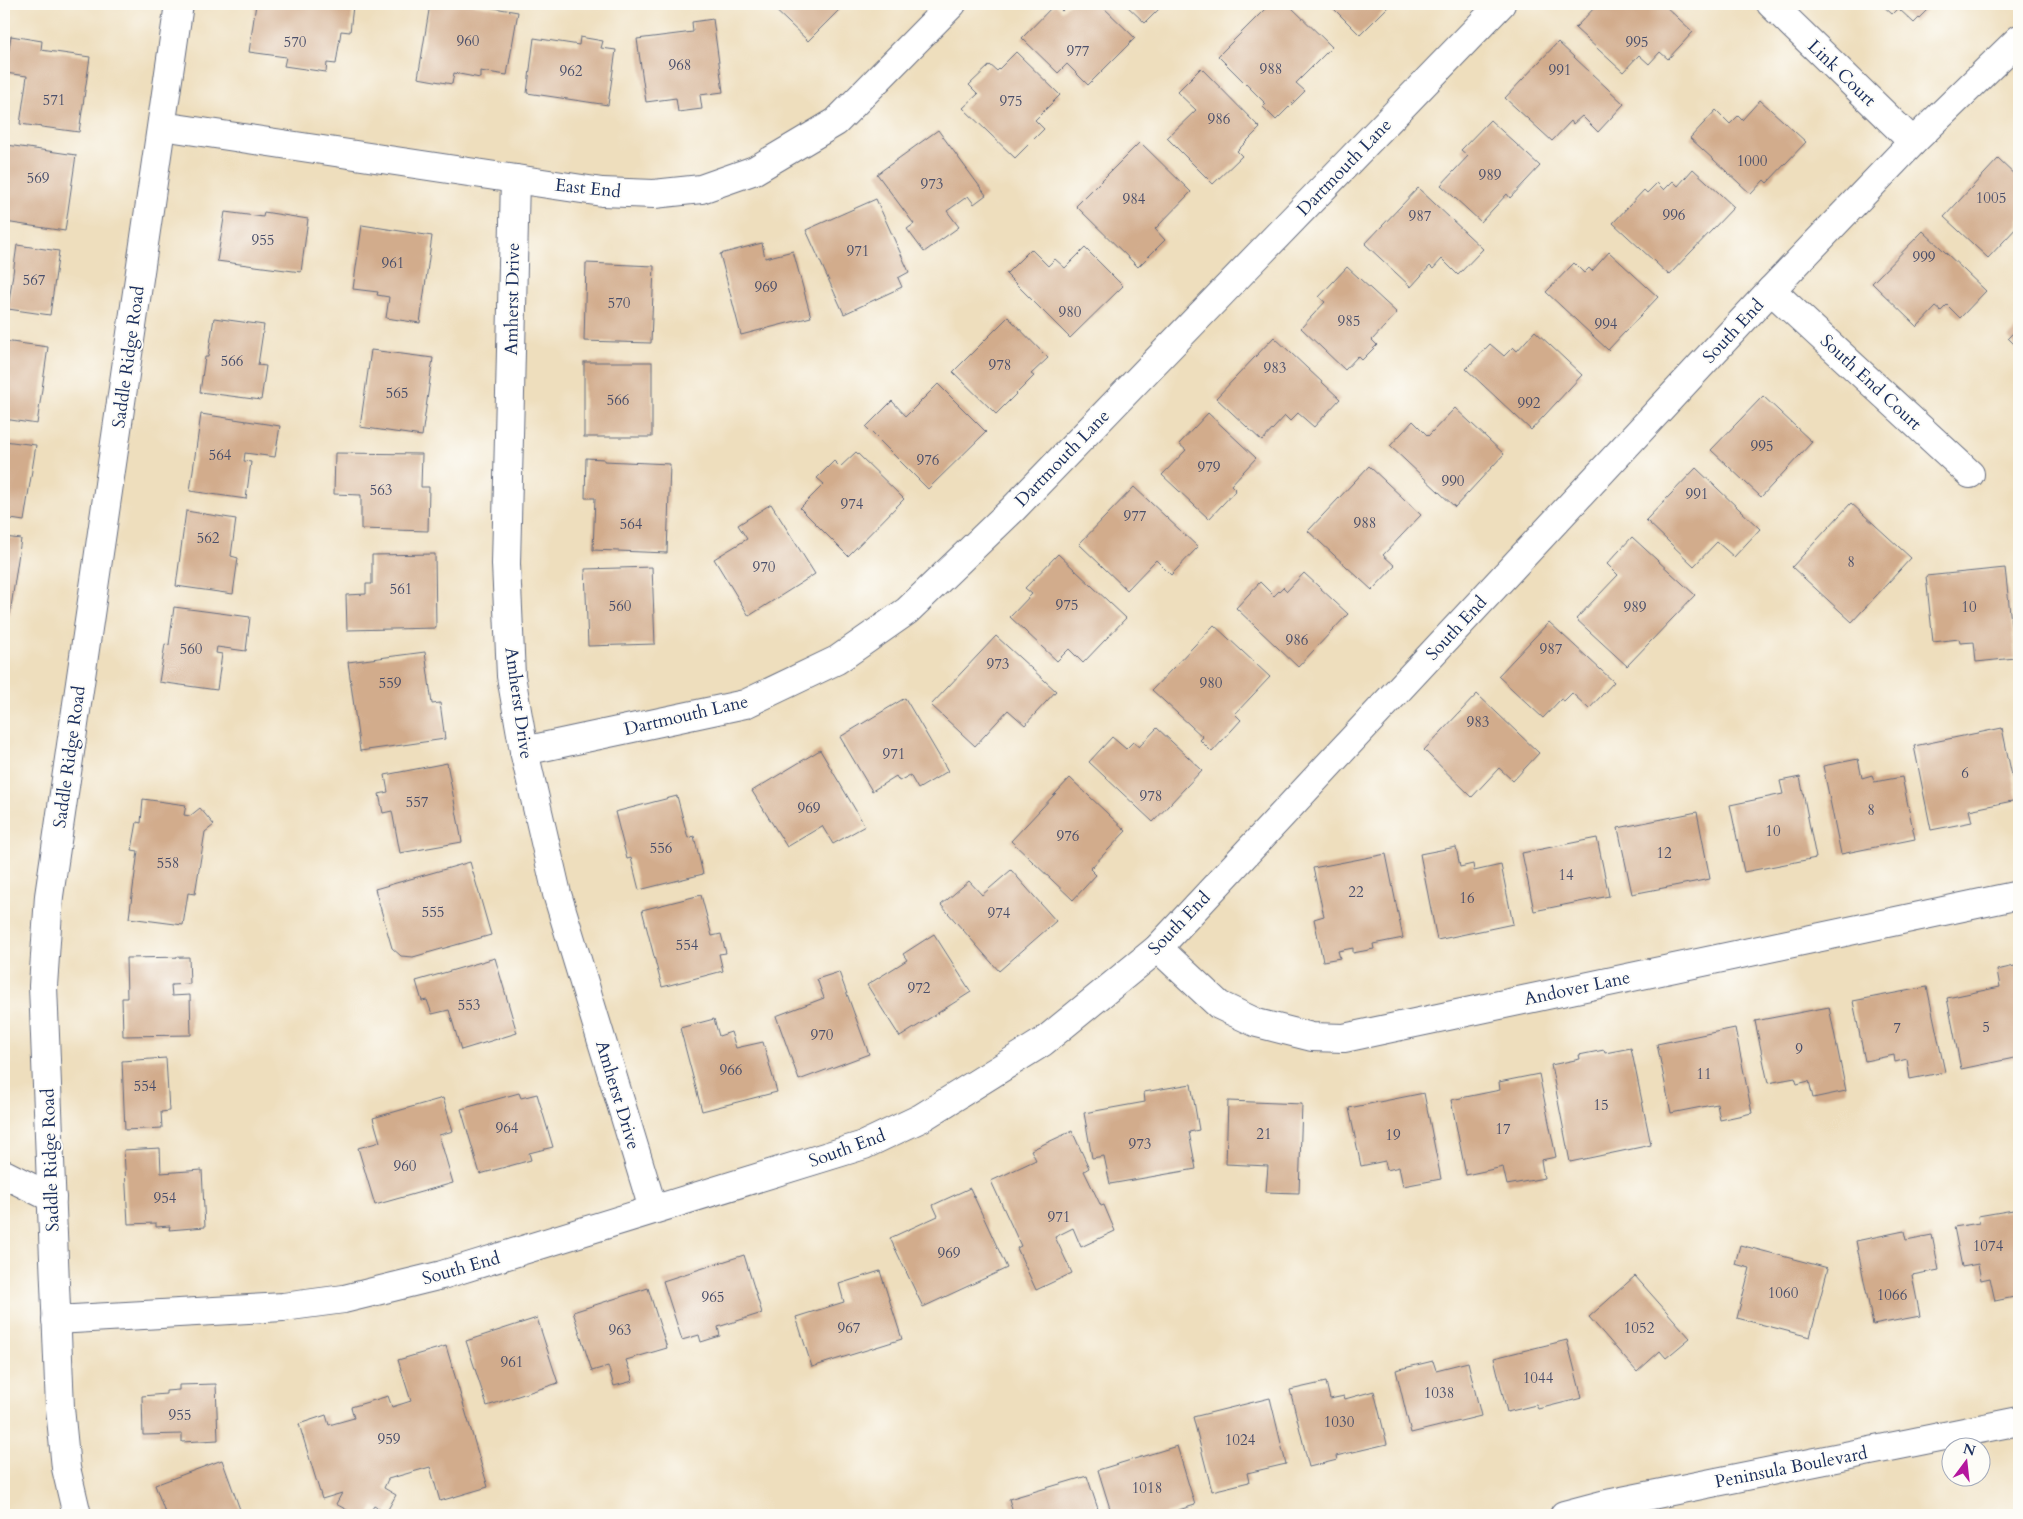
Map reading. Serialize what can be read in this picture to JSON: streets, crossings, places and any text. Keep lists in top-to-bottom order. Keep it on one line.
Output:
{"streets":{"street":["Link Court","Dartmouth Lane","East End","Amherst Drive","South End","Saddle Ridge Road","South End Court","Andover Lane","Peninsula Boulevard"]},"crossings":[["Link Court","South End"],["Dartmouth Lane","Amherst Drive"],["East End","Amherst Drive"],["East End","Saddle Ridge Road"],["Amherst Drive","South End"],["South End","Saddle Ridge Road"],["South End","South End Court"],["South End","Andover Lane"]],"house_numbers":["960","570","995","977","968","988","991","962","571","975","986","1000","989","569","973","1005","984","996","987","955","971","999","961","567","969","570","980","985","994","566","978","983","565","566","992","995","564","976","979","990","563","991","974","977","988","564","562","8","970","561","975","560","989","10","986","560","987","973","559","980","983","971","6","978","557","969","8","10","976","556","12","558","14","22","16","555","974","554","972","553","5","7","970","9","966","11","554","15","964","17","21","19","973","960","954","971","1074","969","1060","1066","965","967","1052","963","961","1044","1038","955","1030","959","1024","1018"],"north":"top"}
